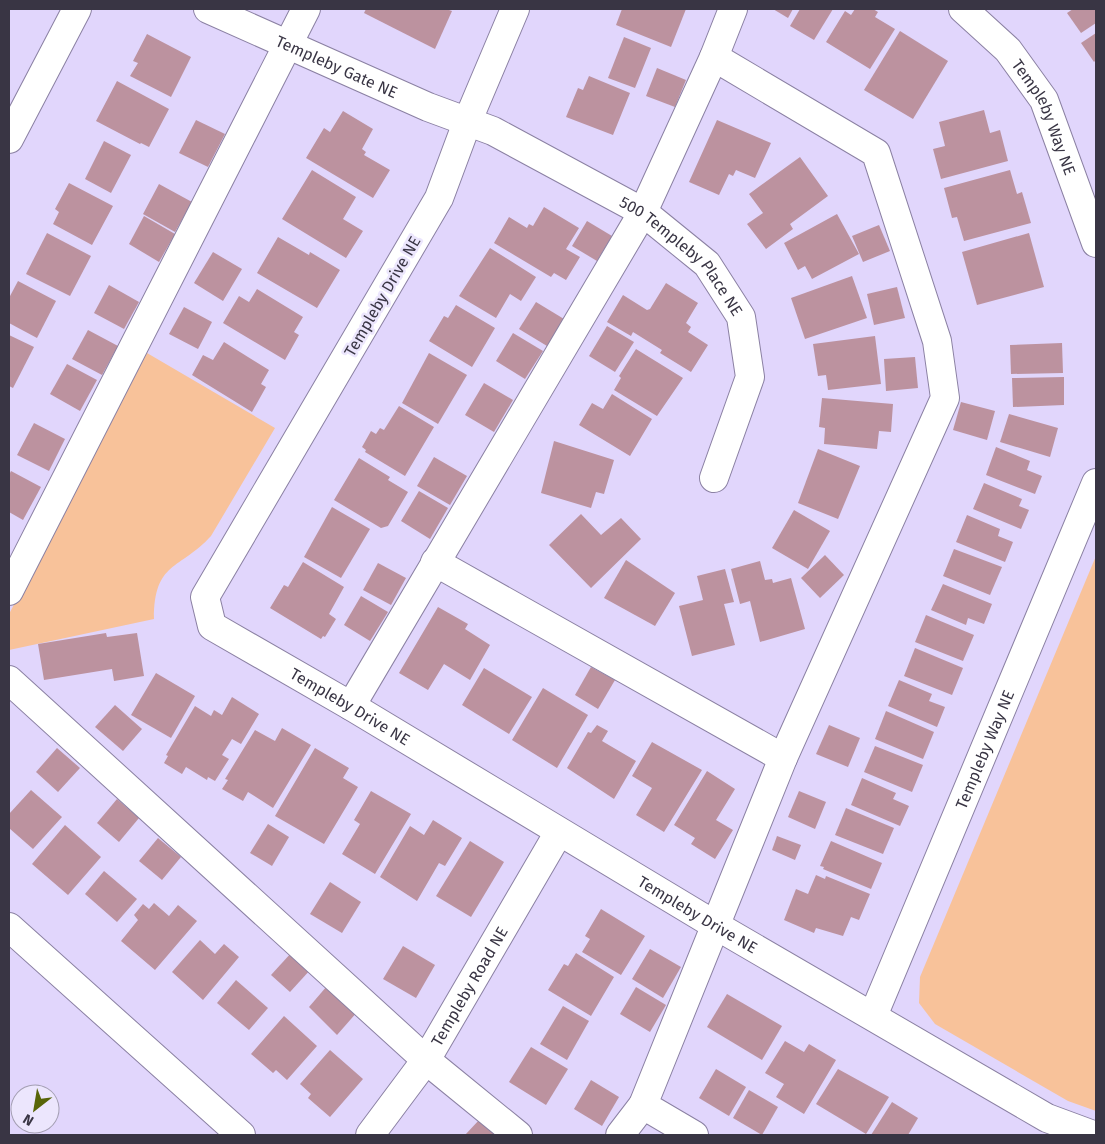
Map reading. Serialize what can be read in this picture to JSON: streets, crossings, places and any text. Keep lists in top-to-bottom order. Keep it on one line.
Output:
{"streets":{"street":["Templeby Gate NE","Templeby Way NE","500 Templeby Place NE","Templeby Drive NE","Templeby Road NE"]},"crossings":[["Templeby Gate NE","500 Templeby Place NE"],["Templeby Gate NE","Templeby Drive NE"],["Templeby Way NE","Templeby Drive NE"],["500 Templeby Place NE","Templeby Drive NE"],["Templeby Drive NE","Templeby Road NE"]],"north":"bottom left"}
